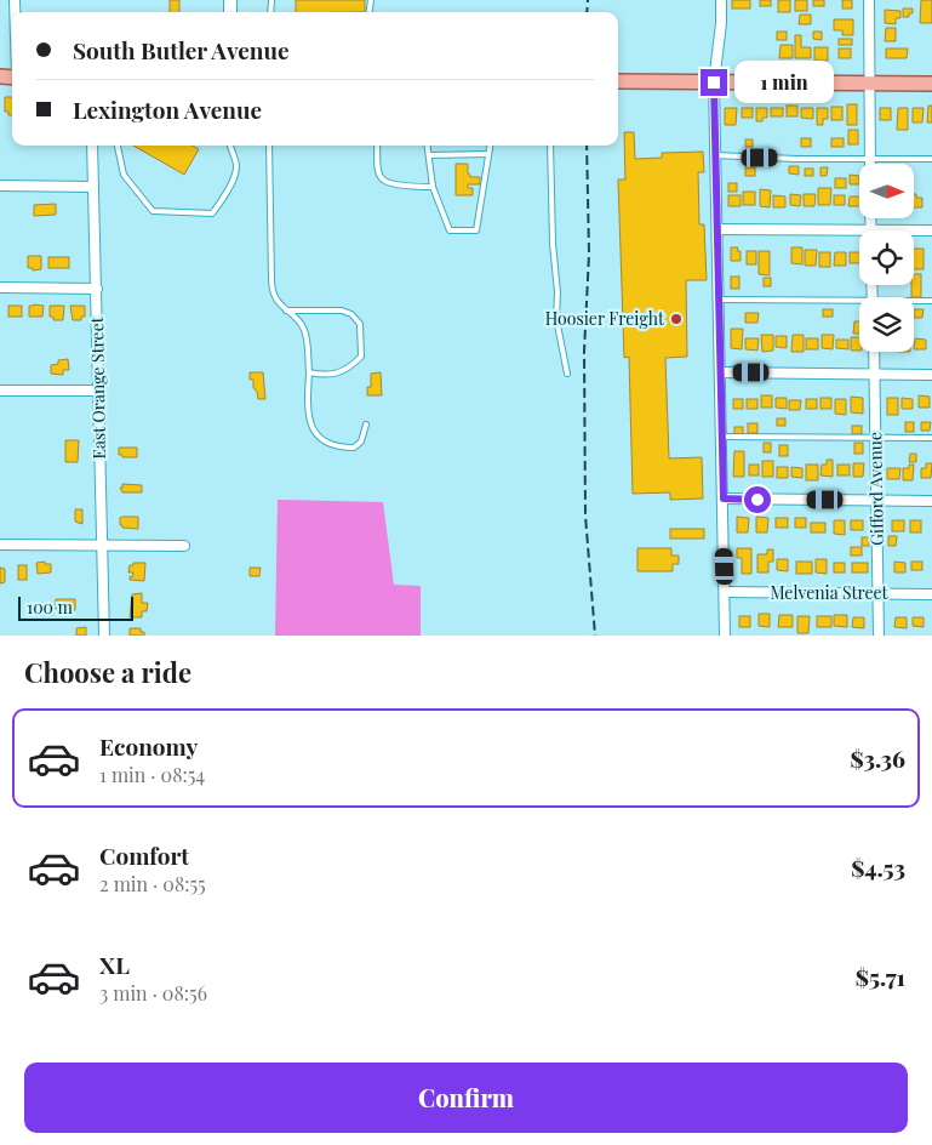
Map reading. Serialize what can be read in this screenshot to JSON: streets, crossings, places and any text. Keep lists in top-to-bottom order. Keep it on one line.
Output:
{"streets":{"street":["East Orange Street","Gifford Avenue","Melvenia Street"]},"crossings":[["Gifford Avenue","Melvenia Street"]],"places":["Hoosier Freight"],"scale_bar":"100 m","north":"right","page":{"banner":["South Butler Avenue","Lexington Avenue"],"bubble":"1 min","scale":"100 m","heading":"Choose a ride","list":[{"name":"Economy","note":"1 min · 08:54","value":"$3.36"},{"name":"Comfort","note":"2 min · 08:55","value":"$4.53"},{"name":"XL","note":"3 min · 08:56","value":"$5.71"}],"buttons":"Confirm"}}
